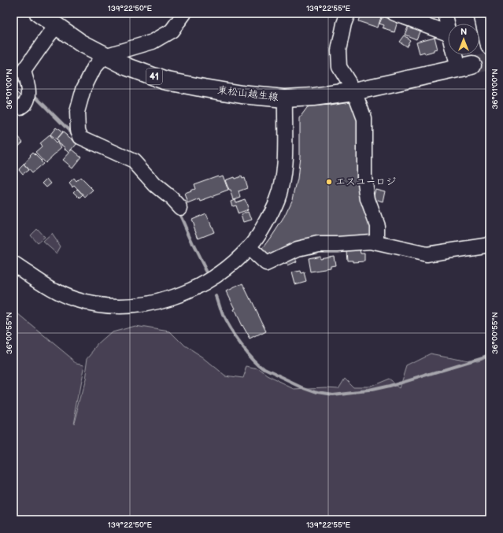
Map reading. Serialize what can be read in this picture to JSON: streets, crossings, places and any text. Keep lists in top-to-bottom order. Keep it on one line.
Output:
{"streets":{"main road":["41","東松山越生線"]},"places":["エスユーロジ"],"north":"top","coordinates":["139°22'50\"E","139°22'55\"E","36°01'00\"N","36°00'55\"N"]}
